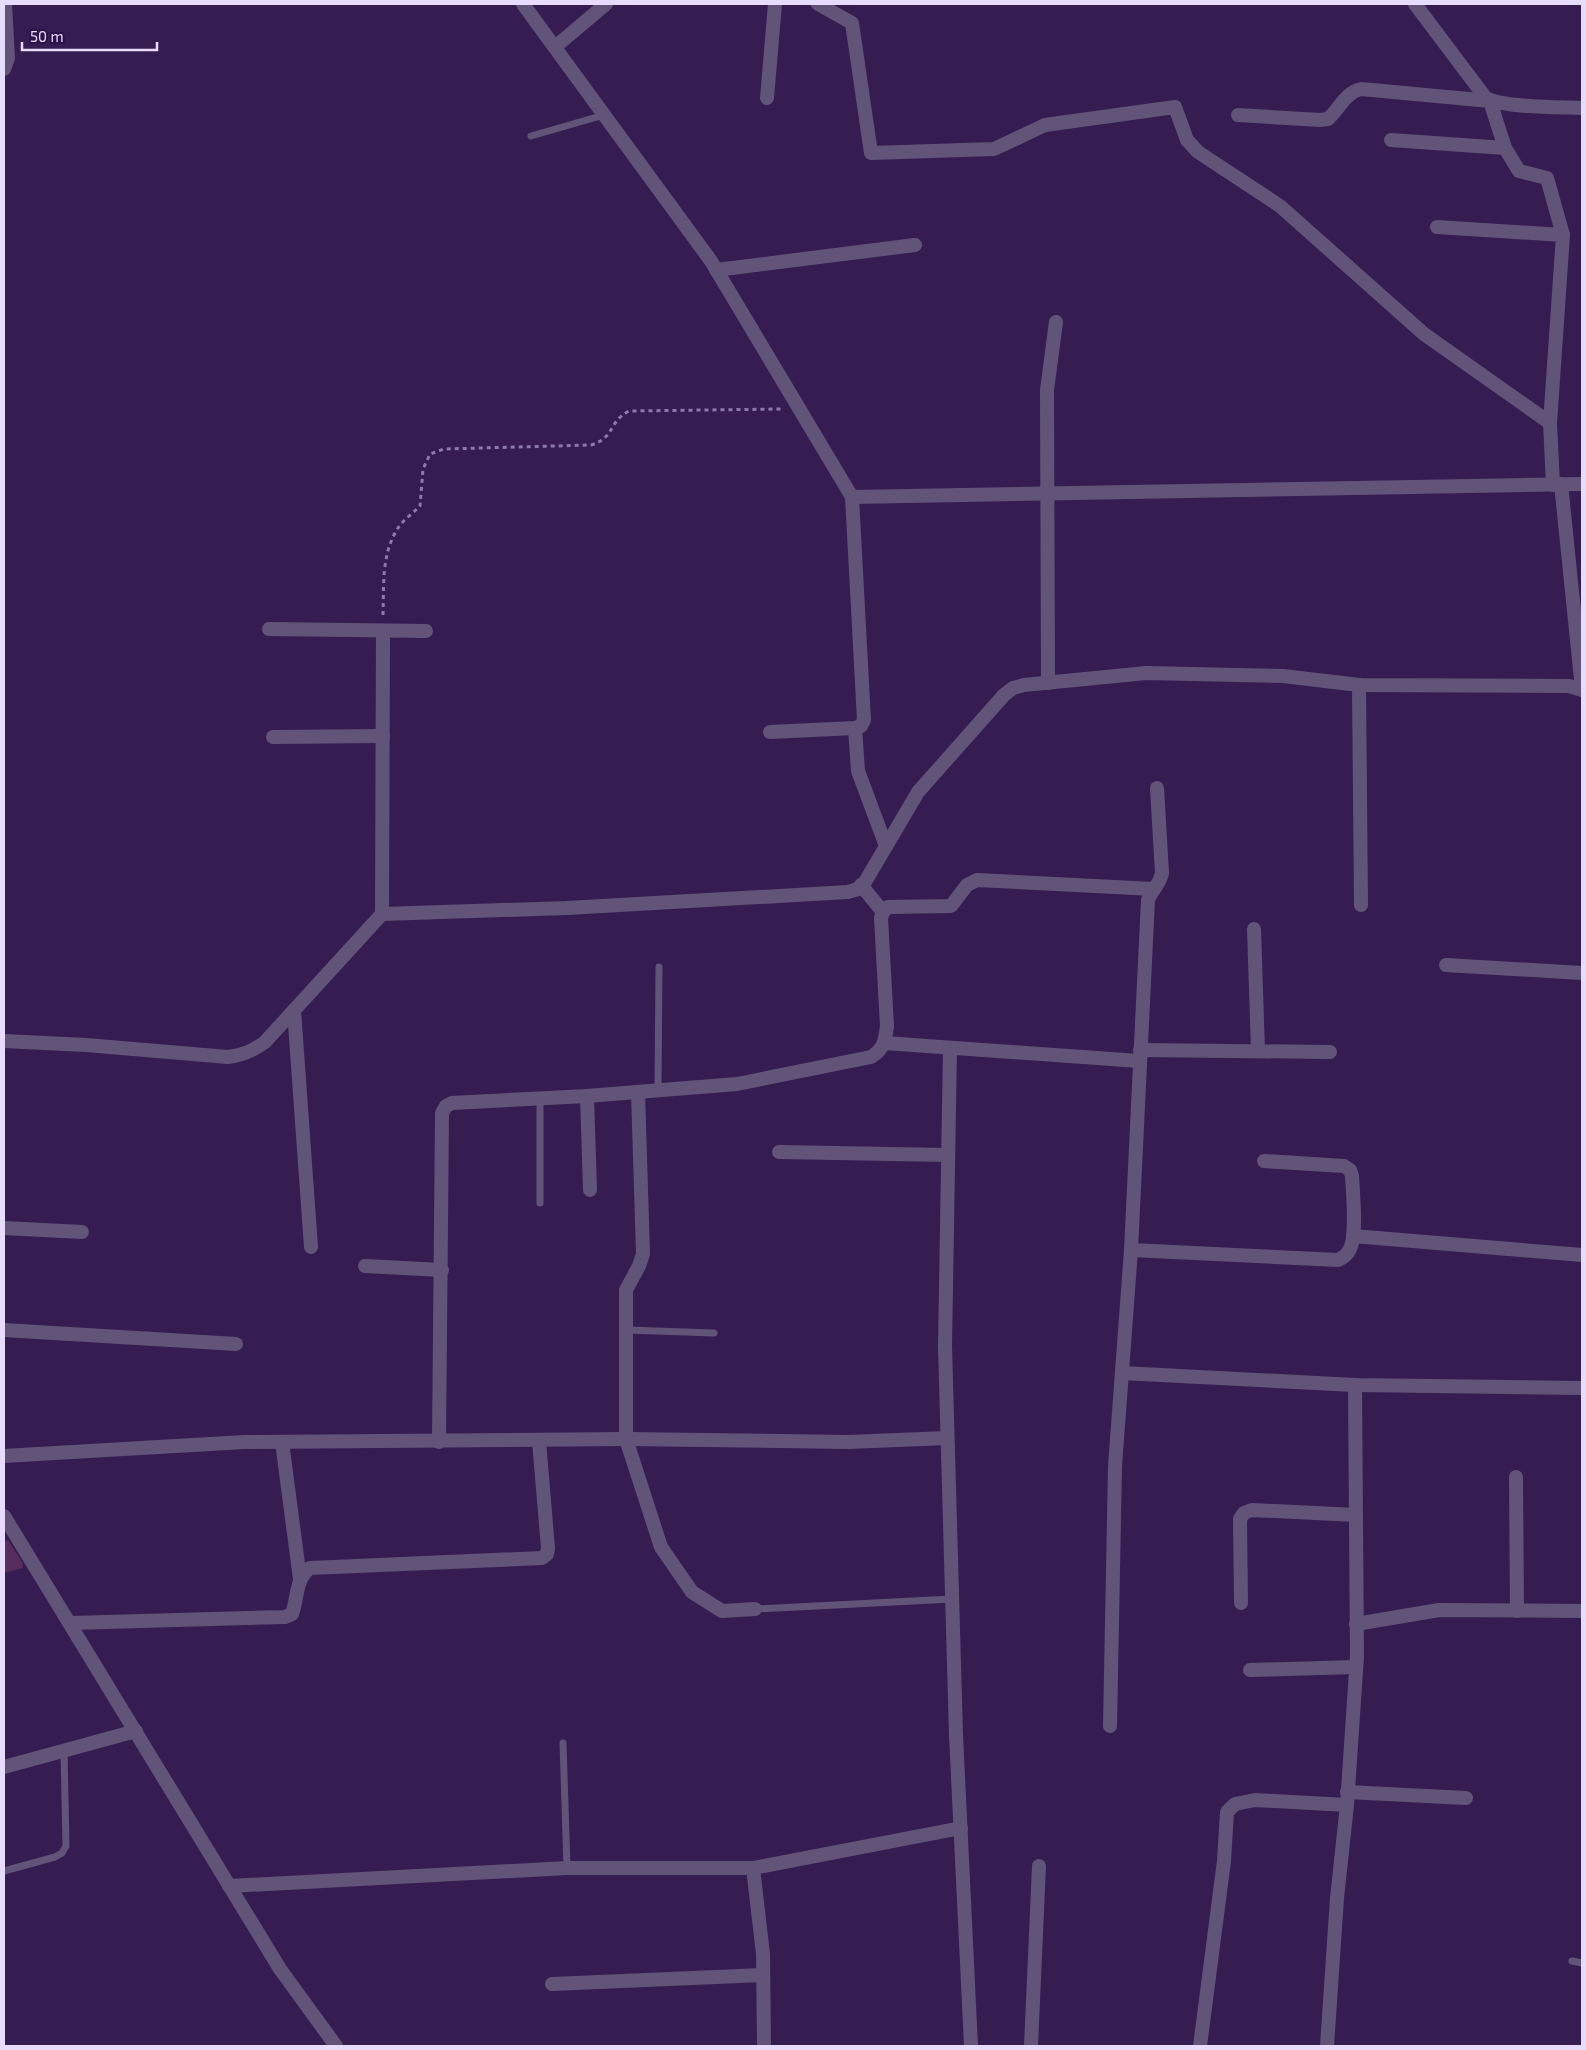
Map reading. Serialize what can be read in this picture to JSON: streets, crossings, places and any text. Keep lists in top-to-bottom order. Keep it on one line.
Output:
{"scale_bar":"50 m"}
